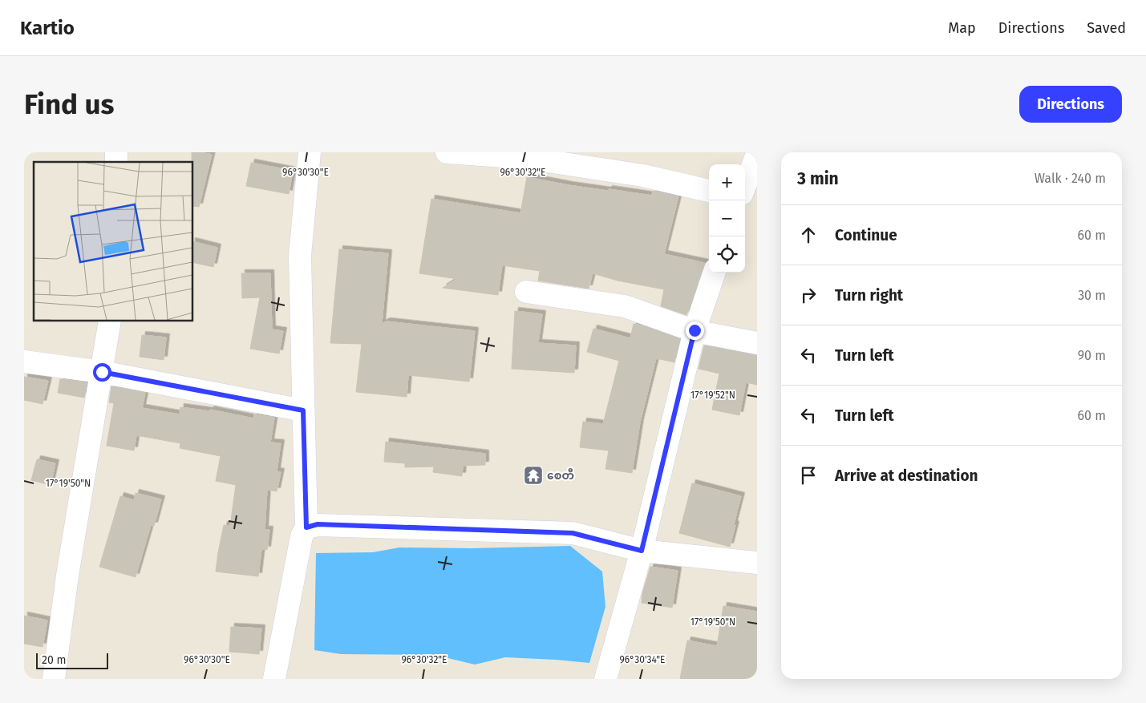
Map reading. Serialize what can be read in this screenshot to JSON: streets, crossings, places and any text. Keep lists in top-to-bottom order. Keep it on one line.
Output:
{"places":{"temple":["စေတီ"]},"scale_bar":"20 m","page":{"header":"Kartio","nav":["Map","Directions","Saved"],"buttons":"Directions","title":"Find us","heading":["3 min","Walk · 240 m"],"map_buttons":["+","−"],"list":[["Continue","60 m"],["Turn right","30 m"],["Turn left","90 m"],["Turn left","60 m"],"Arrive at destination"],"scale":"20 m"},"coordinates":["96°30'30\"E","96°30'32\"E","17°19'52\"N","17°19'50\"N","96°30'34\"E"]}
